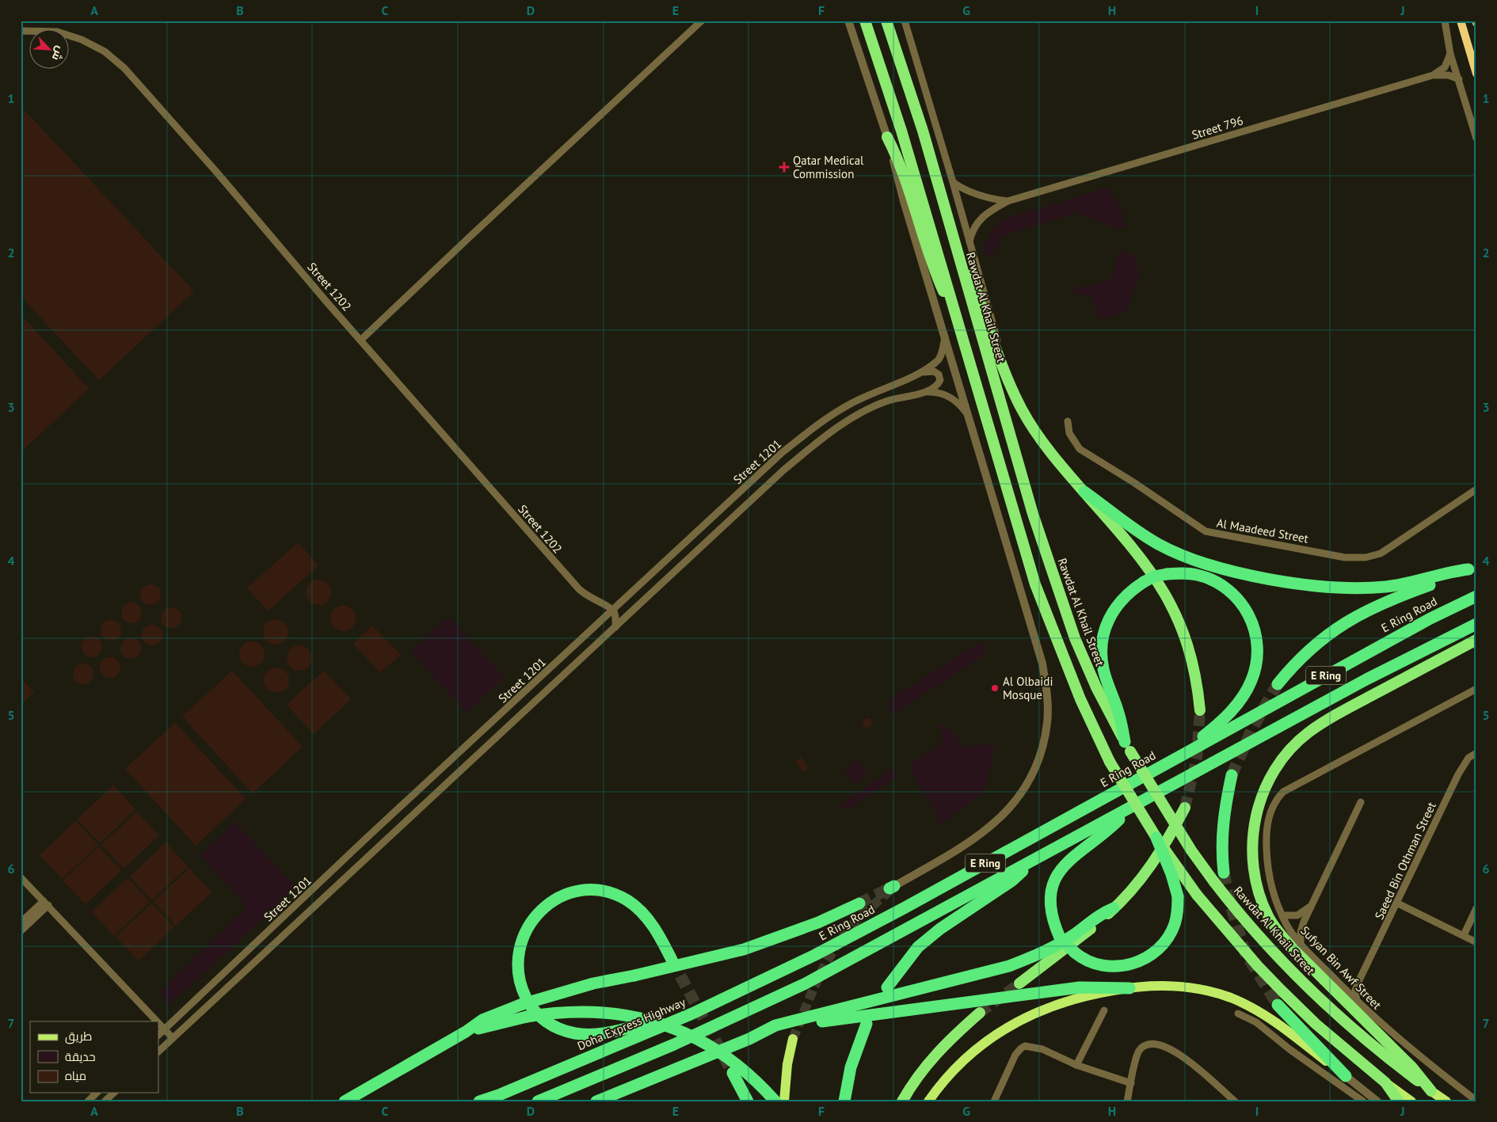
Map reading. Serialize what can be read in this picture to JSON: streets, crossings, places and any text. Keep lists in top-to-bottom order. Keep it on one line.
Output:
{"streets":{"highway":["Rawdat Al Khail Street","E Ring Road","E Ring","Doha Express Highway"],"street":["Street 796","Street 1202","Street 1201","Al Maadeed Street","Saeed Bin Othman Street","Sufyan Bin Awf Street"]},"crossings":[["Street 796","Rawdat Al Khail Street"],["Street 1202","Street 1201"],["E Ring Road","Doha Express Highway"],["Saeed Bin Othman Street","Sufyan Bin Awf Street"]],"places":{"health":["Qatar Medical Commission"],"other":["Al Olbaidi Mosque"]},"legend":["طريق","حديقة","مياه"],"north":"bottom right","grid":{"columns":["A","B","C","D","E","F","G","H","I","J"],"rows":["1","2","3","4","5","6","7"]}}
